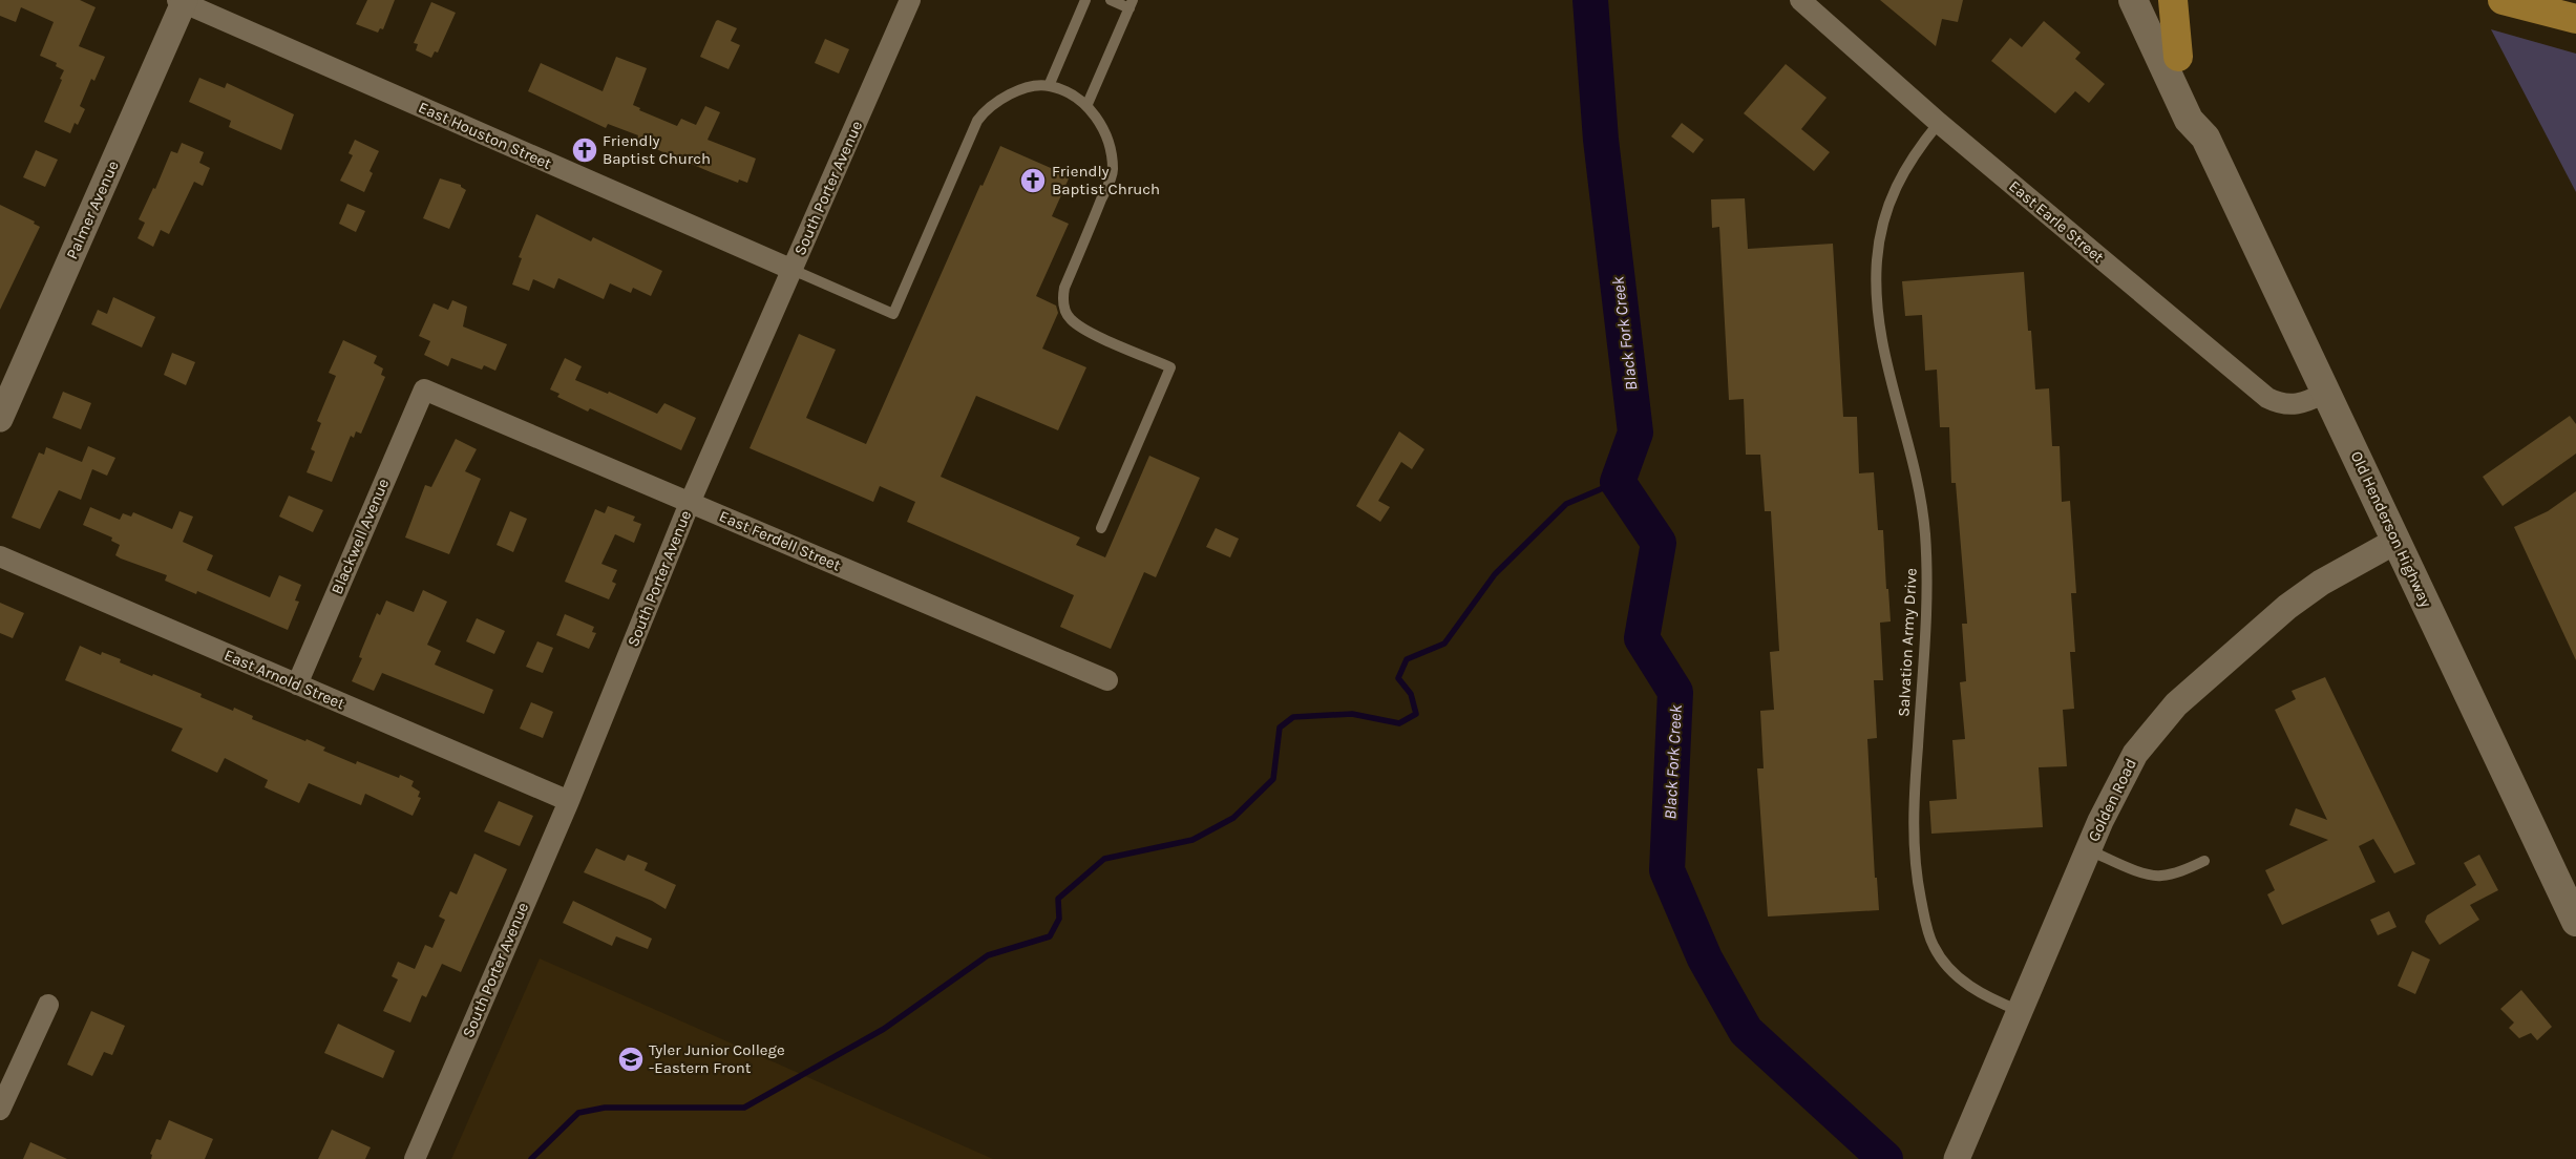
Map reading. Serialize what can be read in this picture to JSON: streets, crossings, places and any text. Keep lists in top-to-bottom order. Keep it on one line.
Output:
{"streets":{"main road":["Old Henderson Highway"],"street":["East Houston Street","South Porter Avenue","Palmer Avenue","East Earle Street","Blackwell Avenue","East Ferdell Street","East Arnold Street","Golden Road"],"lane":["Salvation Army Drive"]},"crossings":[["East Houston Street","South Porter Avenue"],["East Houston Street","Palmer Avenue"],["South Porter Avenue","East Ferdell Street"],["South Porter Avenue","East Arnold Street"],["East Earle Street","Old Henderson Highway"],["East Earle Street","Salvation Army Drive"],["Old Henderson Highway","Golden Road"],["Blackwell Avenue","East Ferdell Street"],["Blackwell Avenue","East Arnold Street"],["Salvation Army Drive","Golden Road"]],"water":["Black Fork Creek"],"places":{"church":["Friendly Baptist Church","Friendly Baptist Chruch"],"school or university":["Tyler Junior College -Eastern Front"]}}
